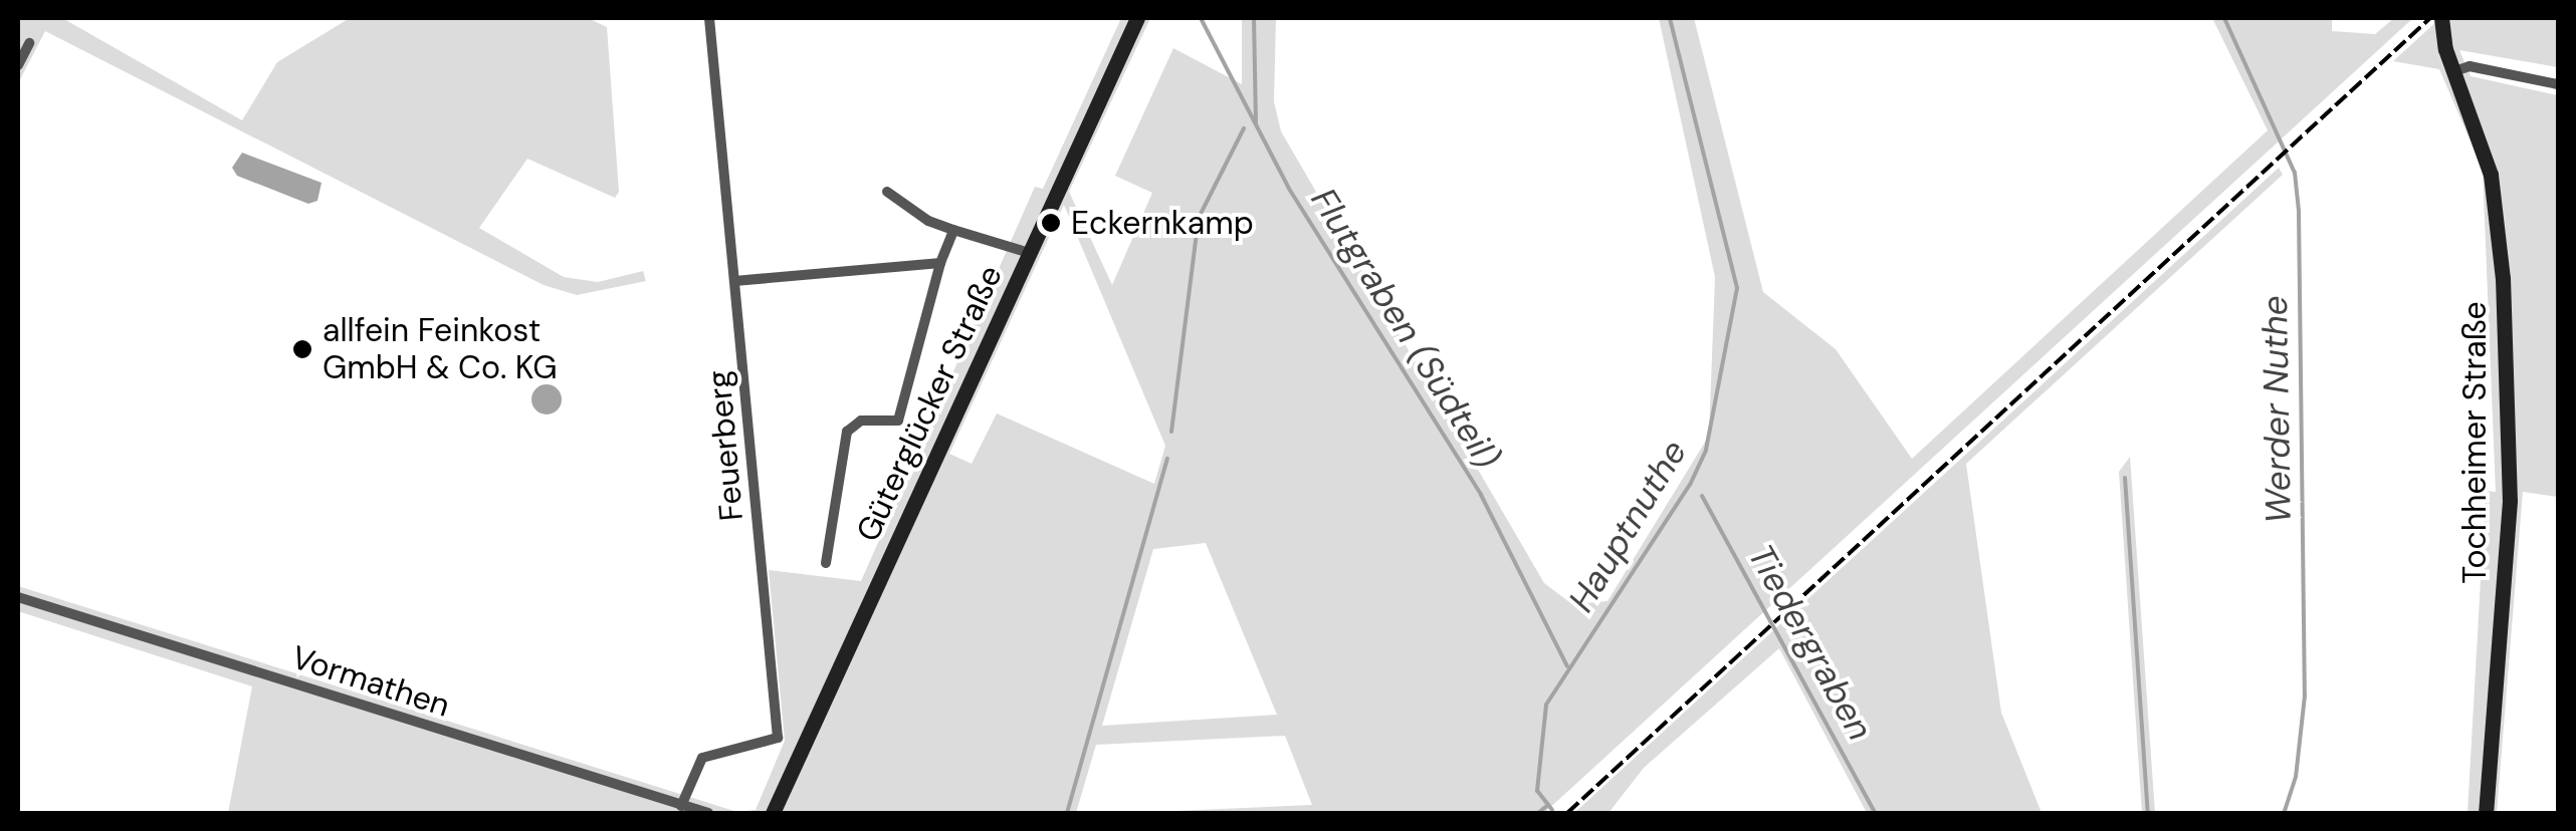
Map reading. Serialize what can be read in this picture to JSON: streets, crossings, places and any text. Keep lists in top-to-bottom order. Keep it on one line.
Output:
{"streets":{"street":["Güterglücker Straße","Tochheimer Straße","Feuerberg","Vormathen"]},"crossings":[["Feuerberg","Vormathen"]],"water":["Flutgraben (Südteil)","Werder Nuthe","Hauptnuthe","Tiedergraben"],"places":["Eckernkamp","allfein Feinkost GmbH & Co. KG"]}
